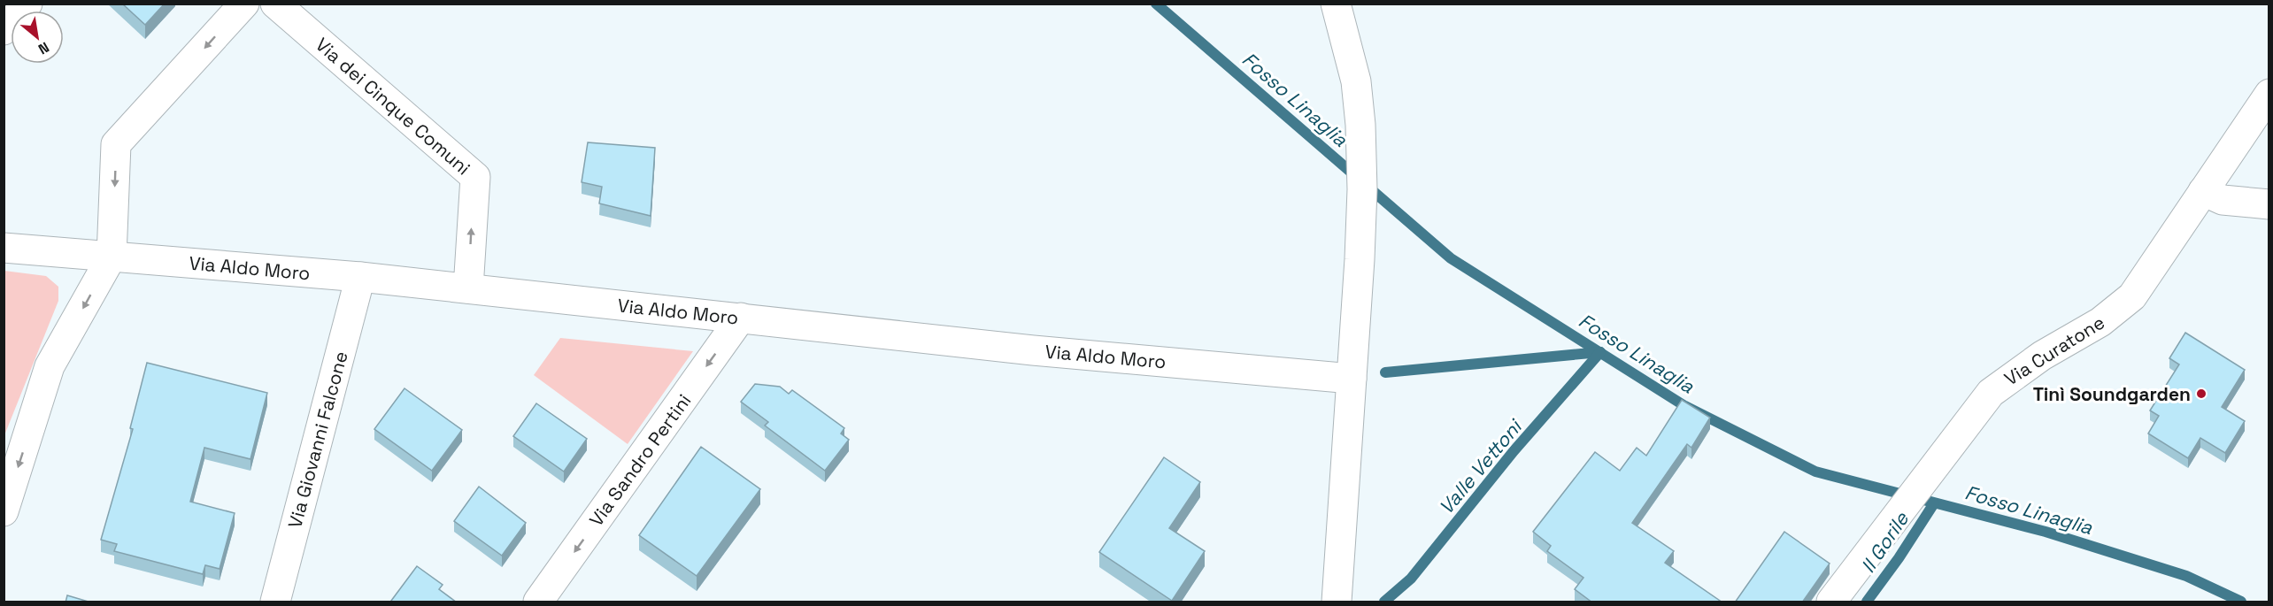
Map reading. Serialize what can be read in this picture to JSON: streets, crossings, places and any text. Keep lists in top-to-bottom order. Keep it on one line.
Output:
{"streets":{"street":["Via dei Cinque Comuni","Via Aldo Moro","Via Curatone","Via Giovanni Falcone","Via Sandro Pertini"]},"crossings":[["Via dei Cinque Comuni","Via Aldo Moro"],["Via Aldo Moro","Via Giovanni Falcone"],["Via Aldo Moro","Via Sandro Pertini"]],"one_way":["Via dei Cinque Comuni","Via Sandro Pertini"],"water":["Fosso Linaglia","Valle Vettoni","Il Gorile"],"places":["Tinì Soundgarden"],"north":"bottom right"}
